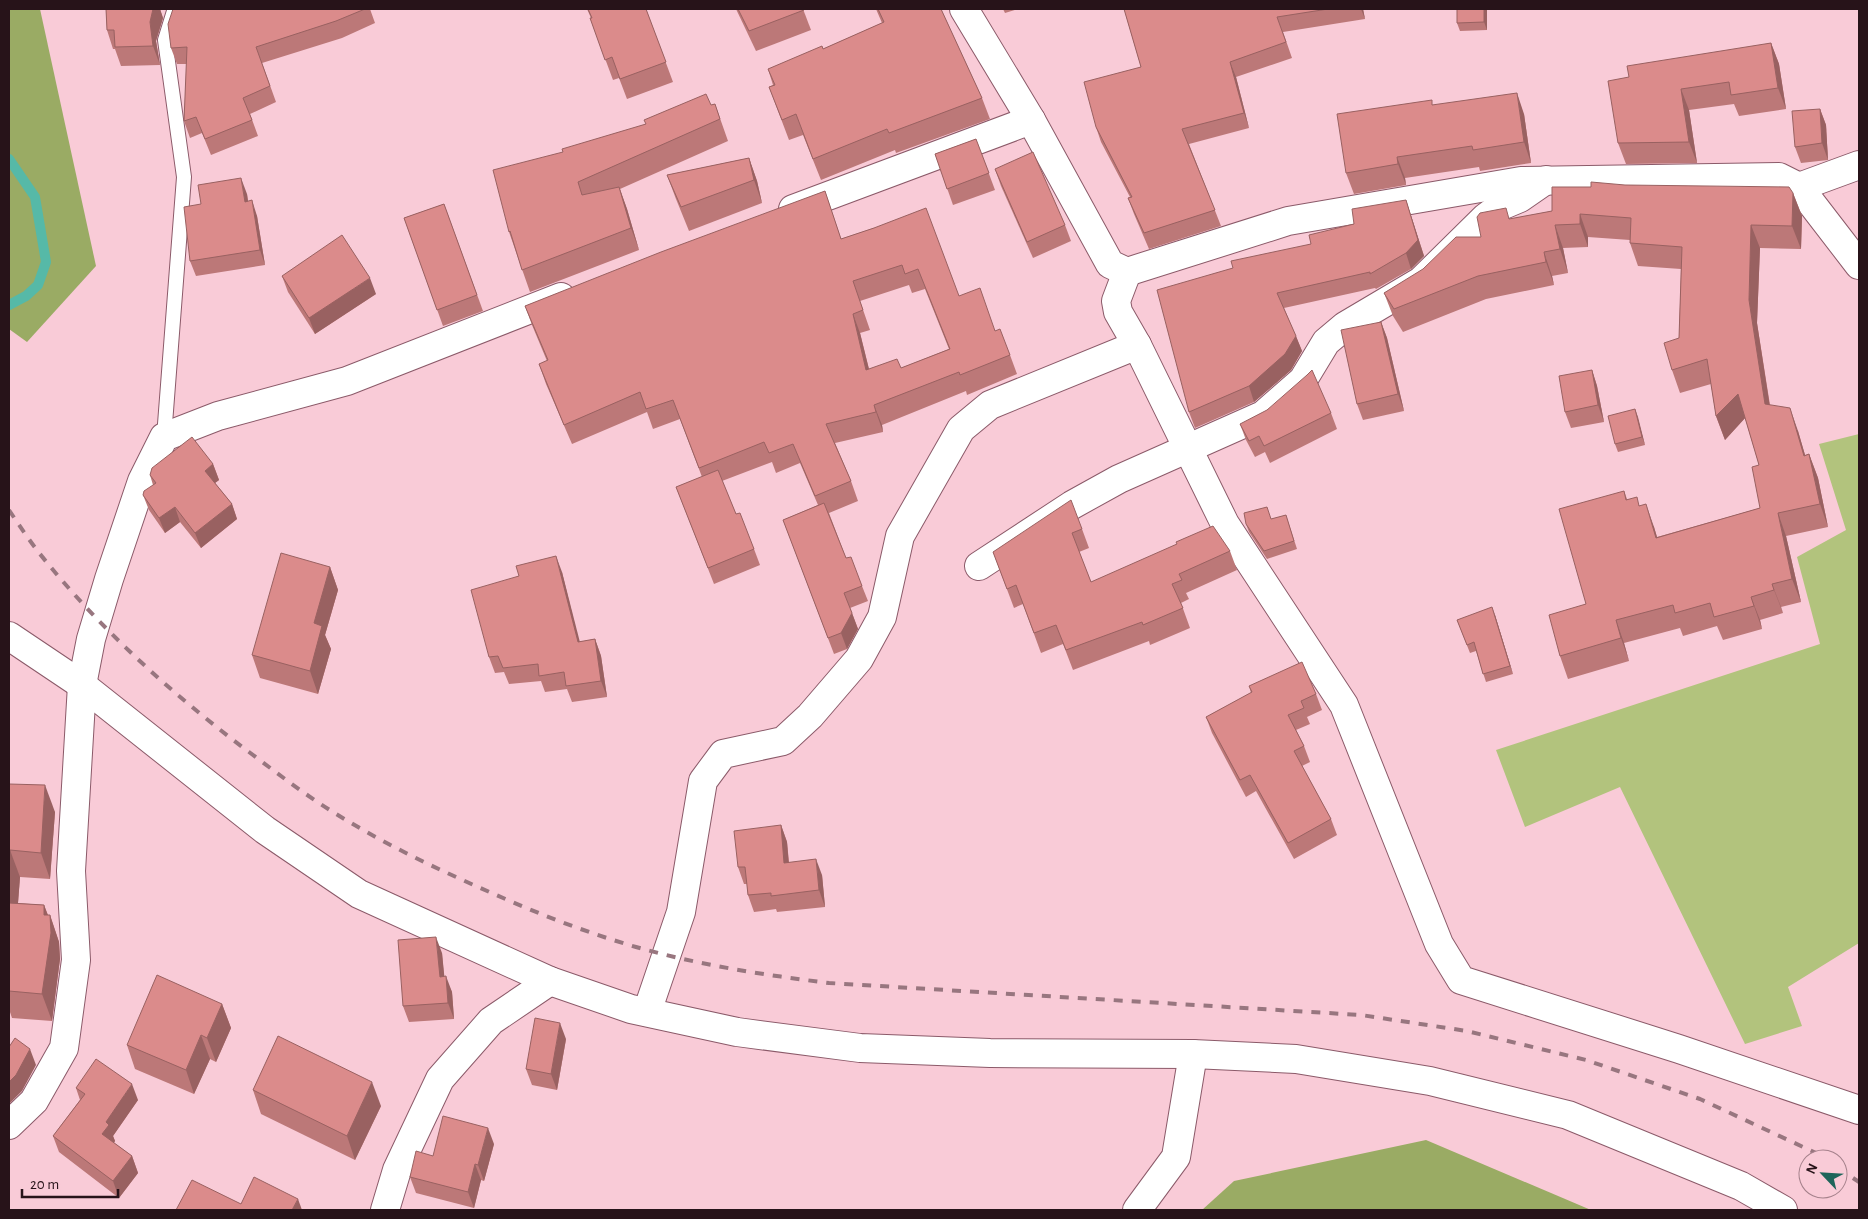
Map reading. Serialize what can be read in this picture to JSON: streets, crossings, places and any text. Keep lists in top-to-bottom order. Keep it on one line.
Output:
{"scale_bar":"20 m","north":"top left"}
